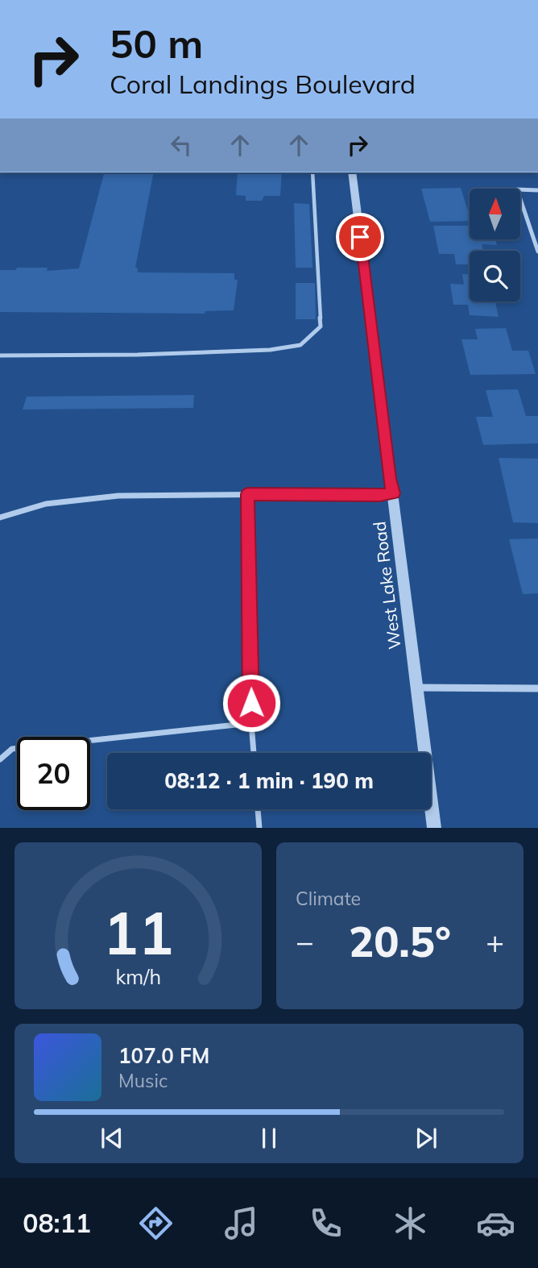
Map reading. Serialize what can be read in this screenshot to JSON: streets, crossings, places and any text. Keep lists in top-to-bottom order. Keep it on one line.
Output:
{"streets":{"street":["West Lake Road"]},"north":"top","page":{"turn":["50 m","Coral Landings Boulevard"],"limit":"20","trip":"08:12 · 1 min · 190 m","tile":"Climate","heat":["−","20.5°","+"],"song":["107.0 FM","Music"],"tabs":"08:11","gauge":["11","km/h"]}}
